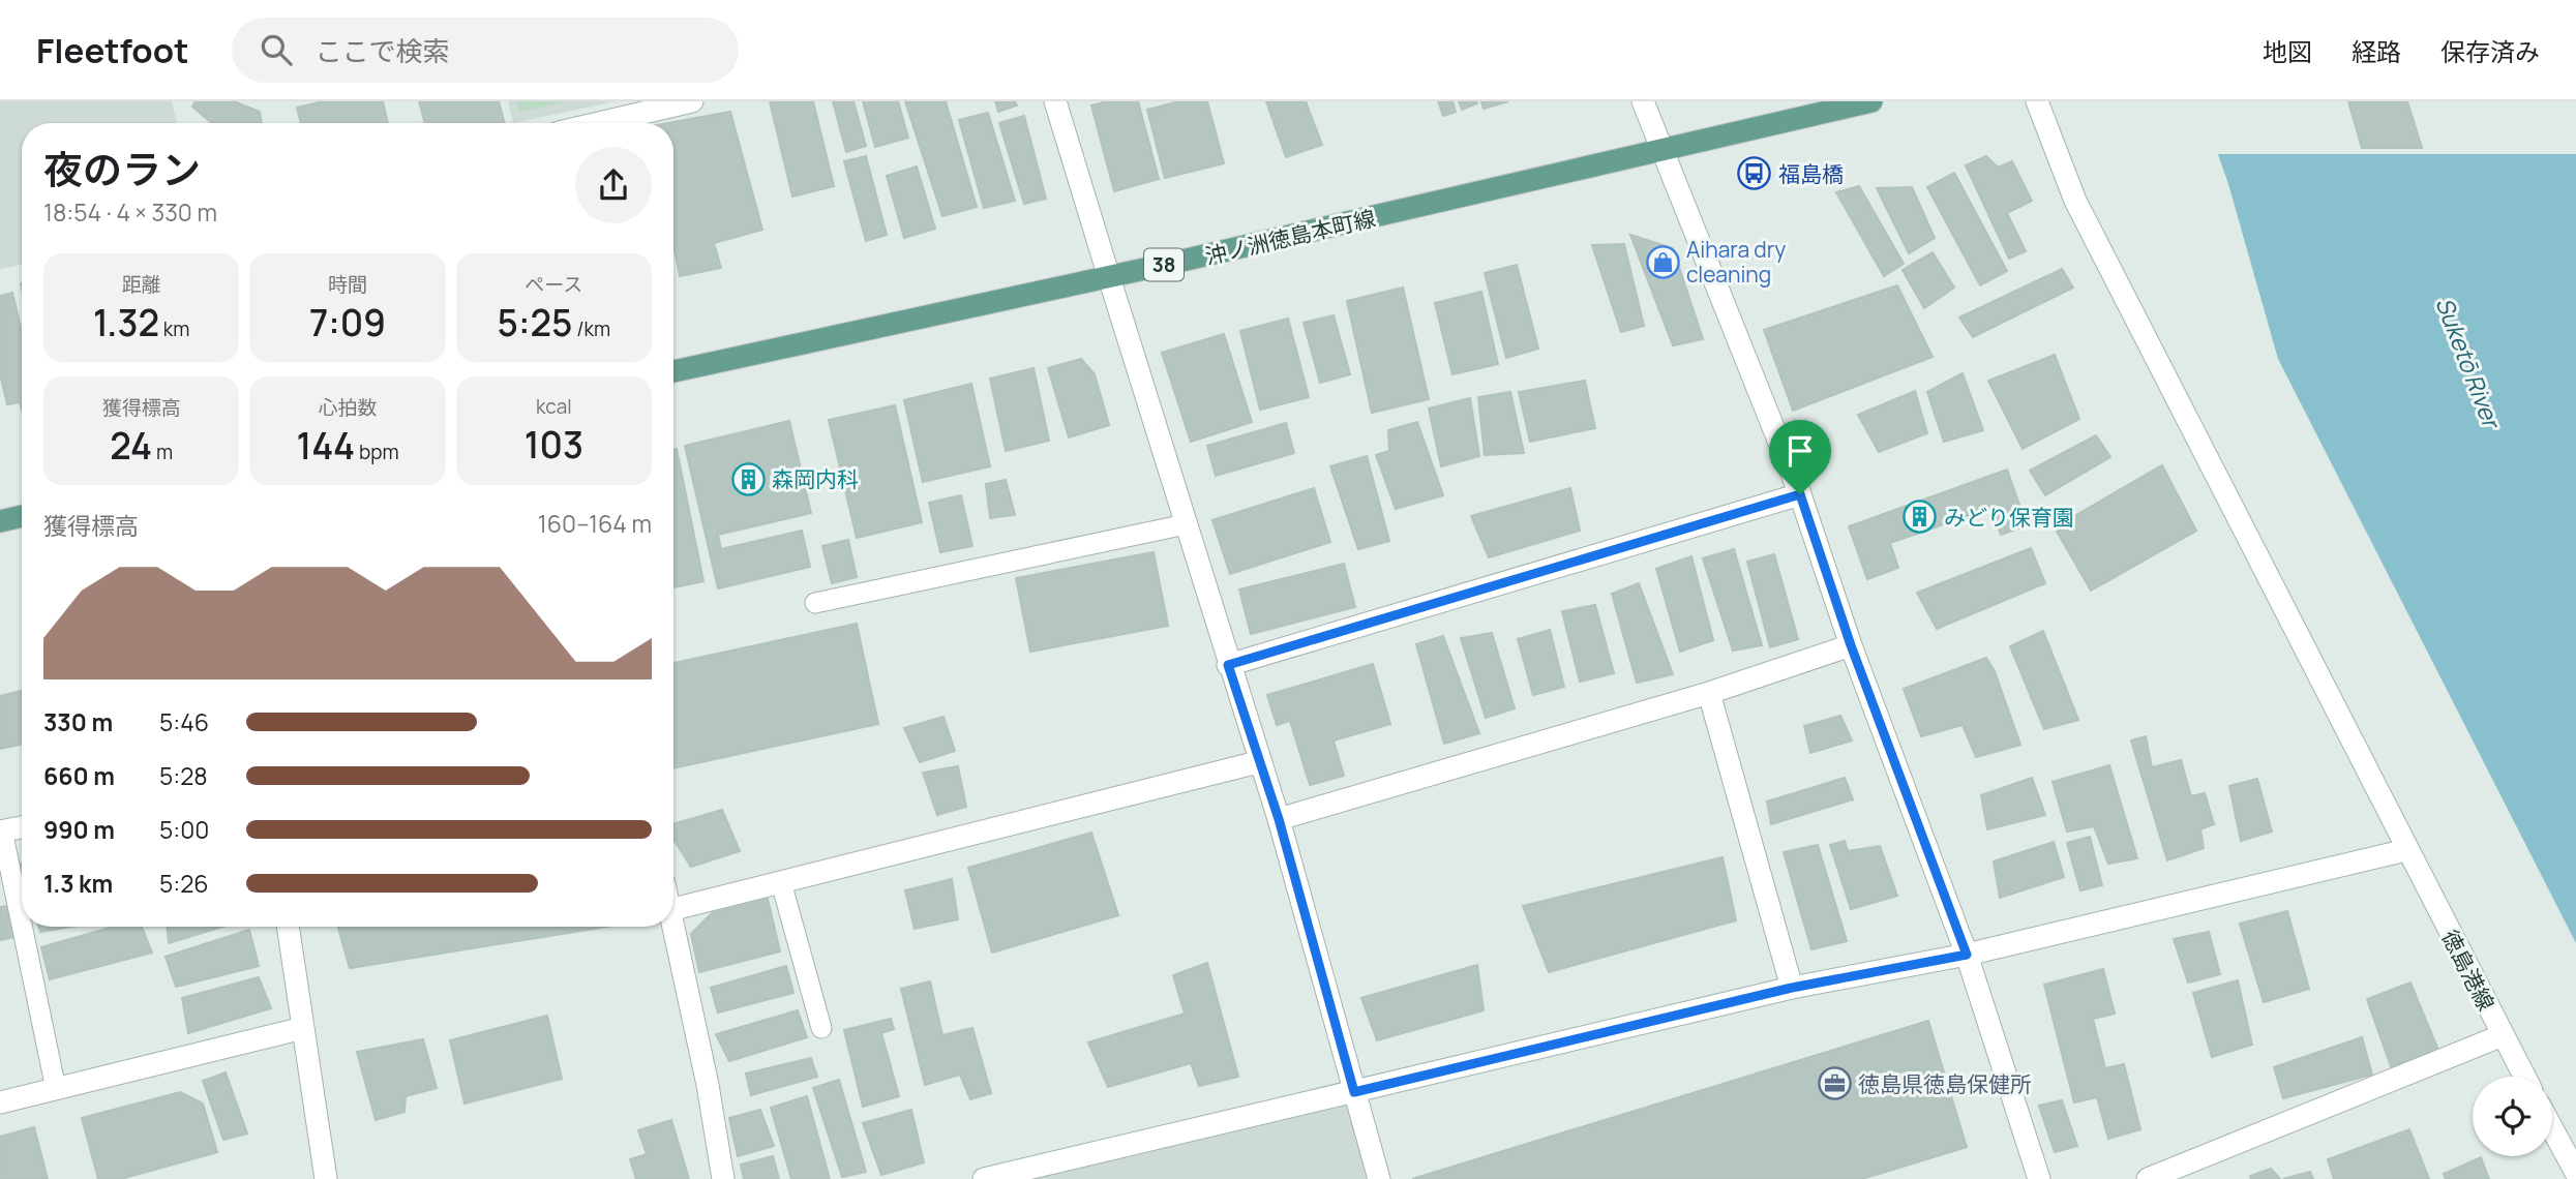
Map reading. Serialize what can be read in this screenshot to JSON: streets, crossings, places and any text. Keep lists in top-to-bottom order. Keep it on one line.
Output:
{"streets":{"main road":["沖ノ洲徳島本町線","38"],"street":["徳島港線"]},"water":["Suketō River"],"places":{"bus stop":["福島橋"],"shop":["Aihara dry cleaning"],"building":["森岡内科","みどり保育園"],"office":["徳島県徳島保健所"]},"page":{"header":"Fleetfoot","search":"ここで検索","nav":["地図","経路","保存済み"],"heading":["夜のラン","18:54 · 4 × 330 m"],"stats":[["距離","1.32 km"],["時間","7:09"],["ペース","5:25 /km"],["獲得標高","24 m"],["心拍数","144 bpm"],["kcal","103"]],"chart":["獲得標高","160–164 m"],"list":[{"name":"330 m","note":"5:46"},{"name":"660 m","note":"5:28"},{"name":"990 m","note":"5:00"},{"name":"1.3 km","note":"5:26"}]}}
